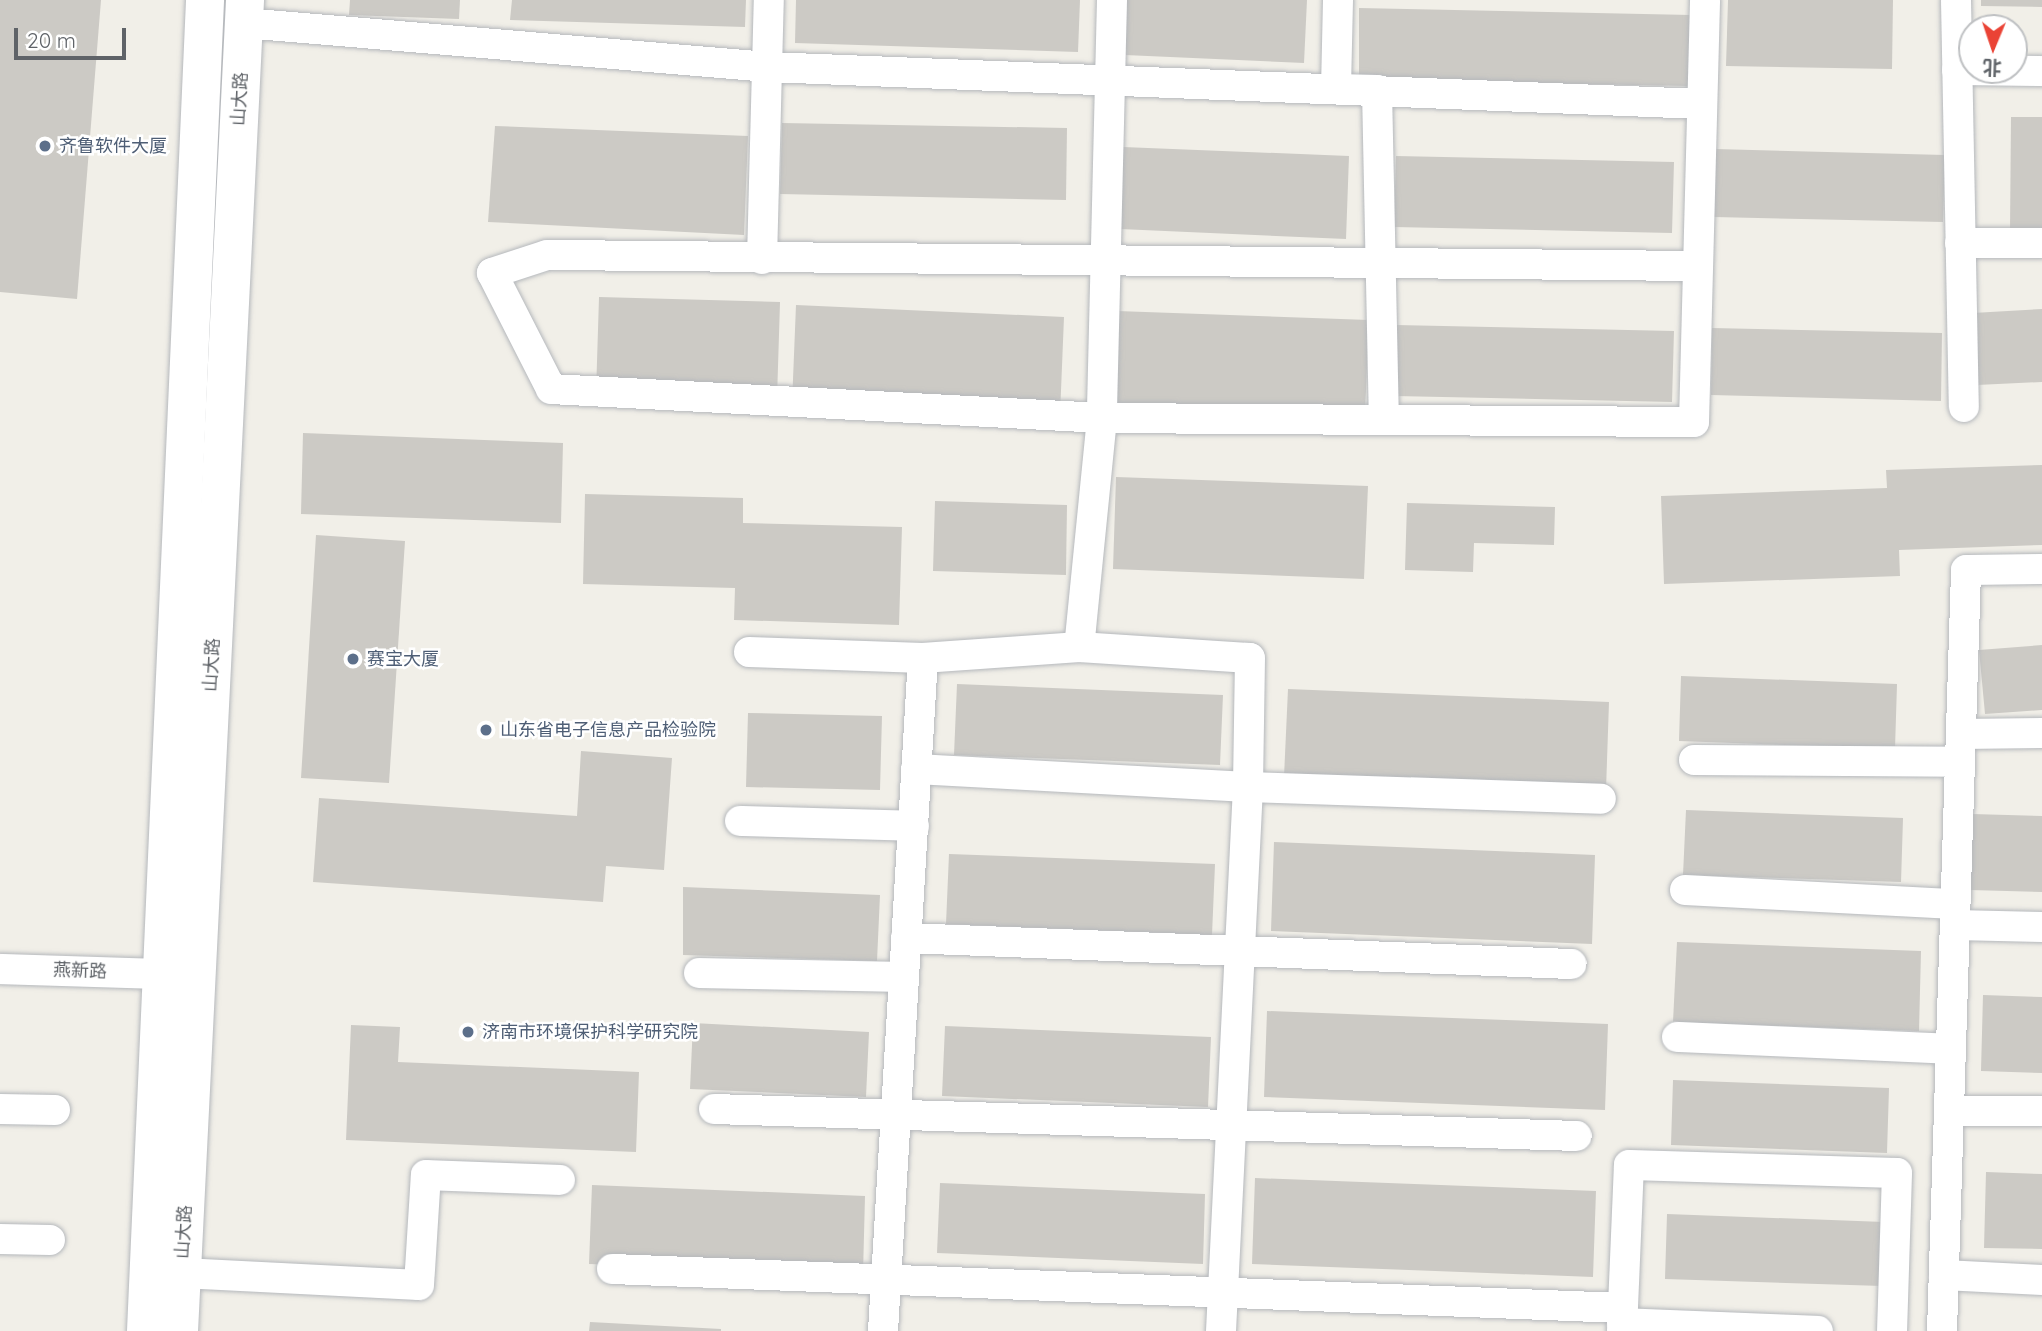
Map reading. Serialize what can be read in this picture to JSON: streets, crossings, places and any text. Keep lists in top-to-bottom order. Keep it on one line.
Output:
{"streets":{"main road":["山大路"],"street":["燕新路"]},"crossings":[["山大路","燕新路"]],"places":["齐鲁软件大厦","赛宝大厦","山东省电子信息产品检验院","济南市环境保护科学研究院"],"scale_bar":"20 m","north":"bottom"}
